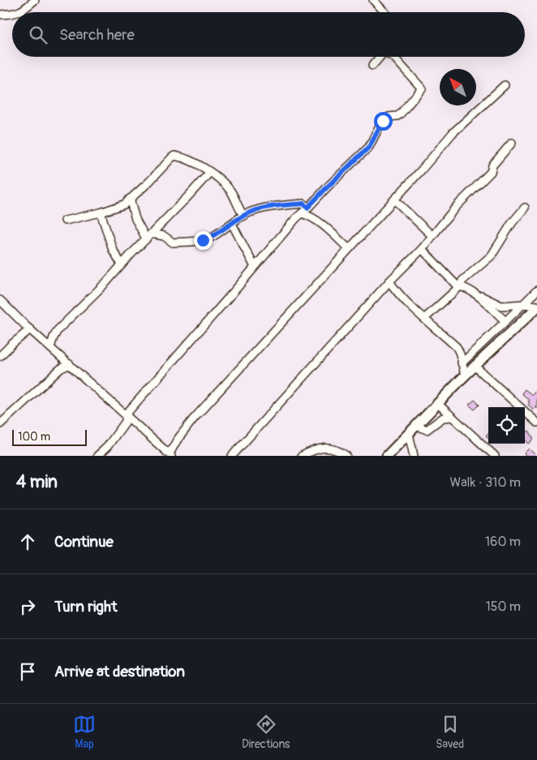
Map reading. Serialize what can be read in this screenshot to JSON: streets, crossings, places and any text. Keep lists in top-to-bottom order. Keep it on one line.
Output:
{"scale_bar":"100 m","north":"top left","page":{"search":"Search here","scale":"100 m","heading":["4 min","Walk · 310 m"],"list":[["Continue","160 m"],["Turn right","150 m"],"Arrive at destination"],"nav":["Map","Directions","Saved"]}}
